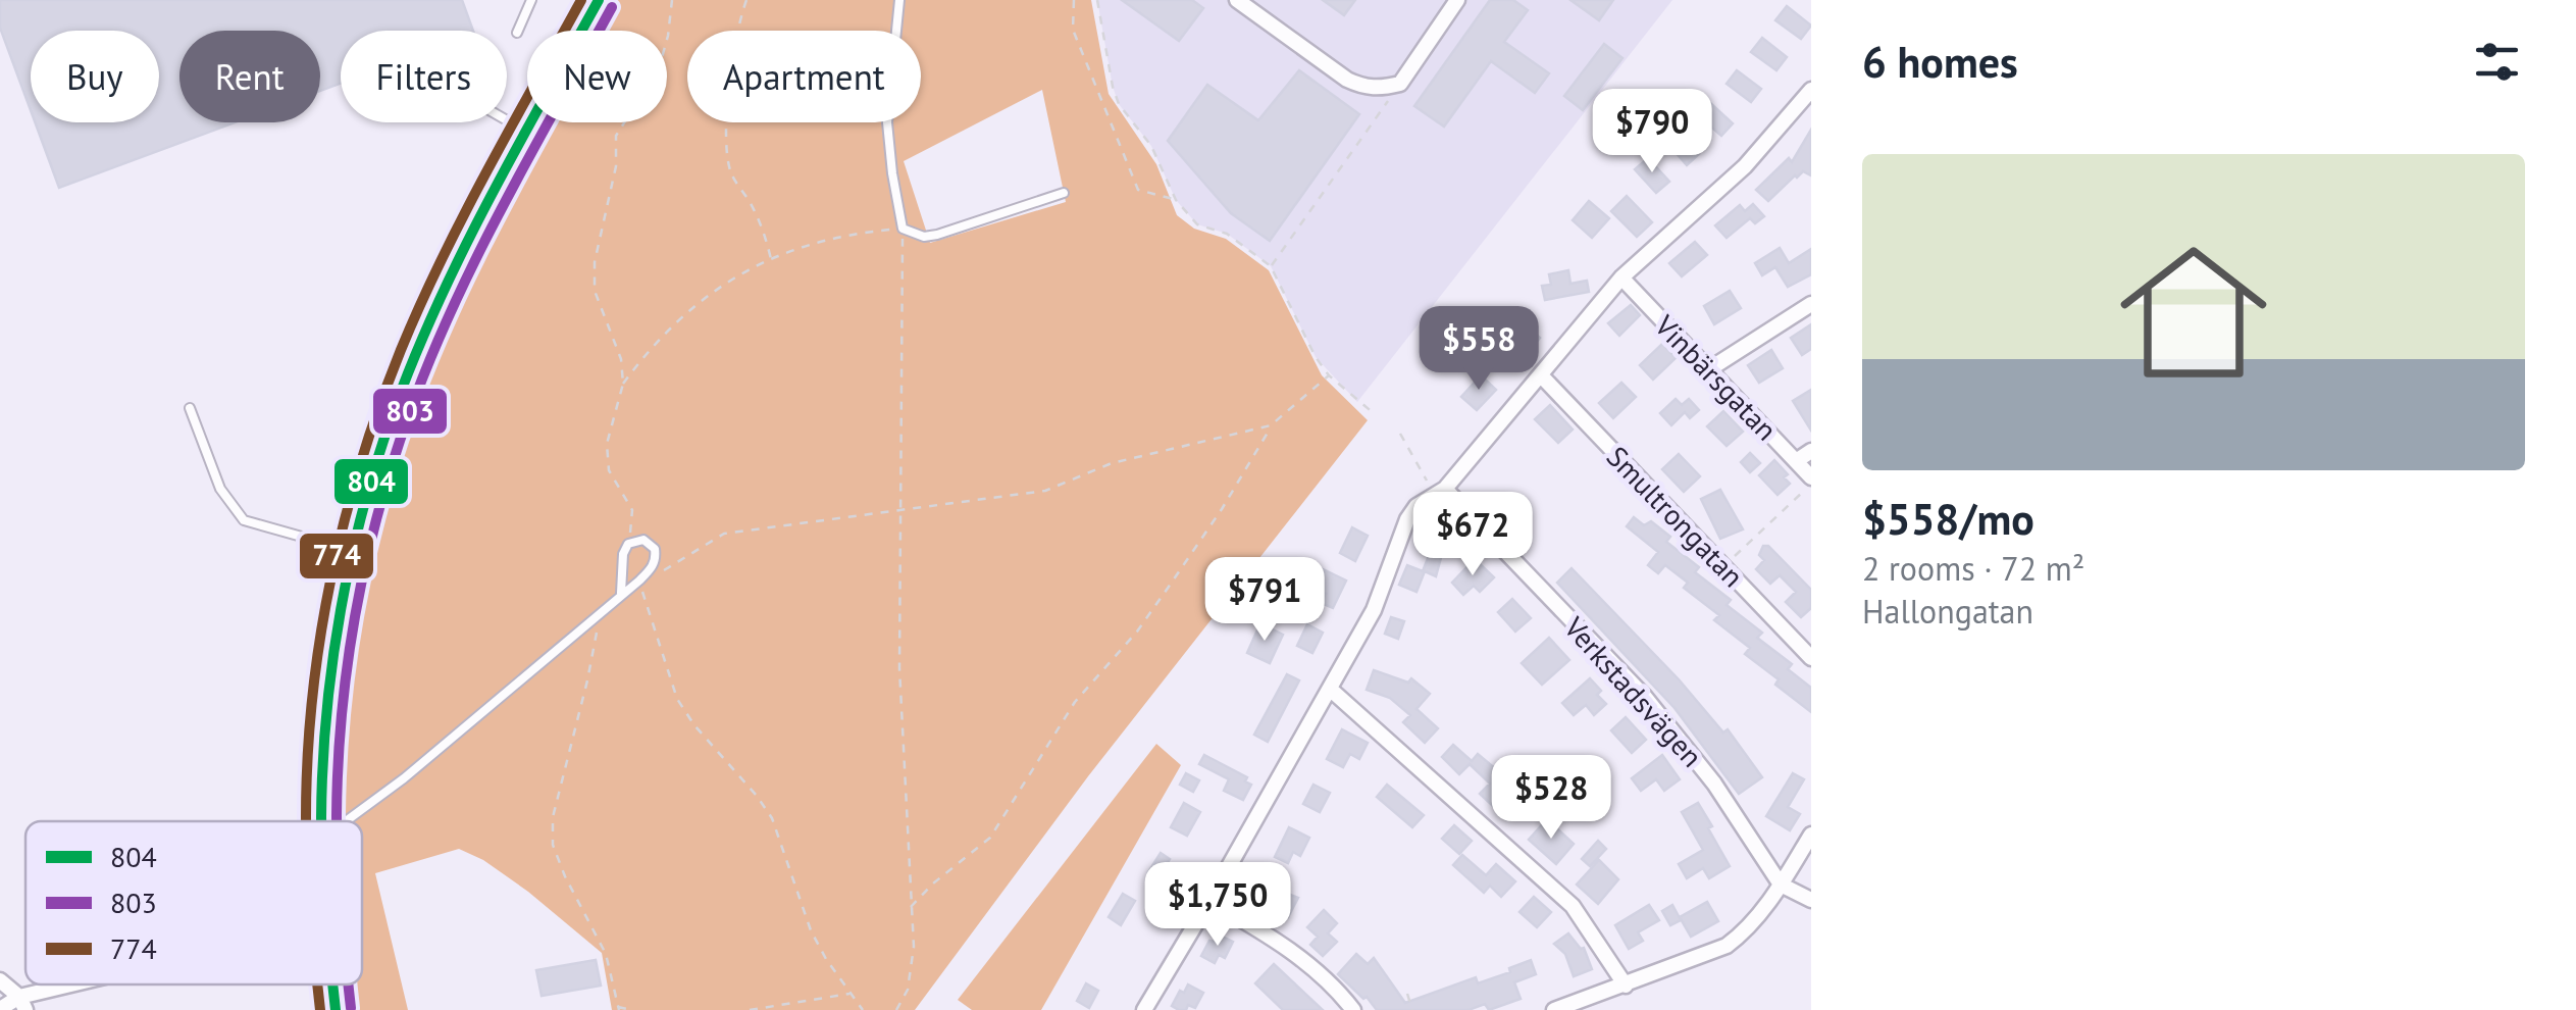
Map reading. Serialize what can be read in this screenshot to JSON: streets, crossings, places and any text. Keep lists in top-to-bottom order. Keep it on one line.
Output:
{"streets":{"street":["Vinbärsgatan","Smultrongatan","Verkstadsvägen"]},"lines":["transit line 804","transit line 774","transit line 803"],"legend":["804","803","774"],"page":{"heading":"6 homes","chip":["Buy","Rent","Filters","New","Apartment"],"price":["$790","$558","$672","$791","$528","$1,750"],"list":[{"name":"$558/mo","note":"2 rooms · 72 m² · Hallongatan"}]}}
